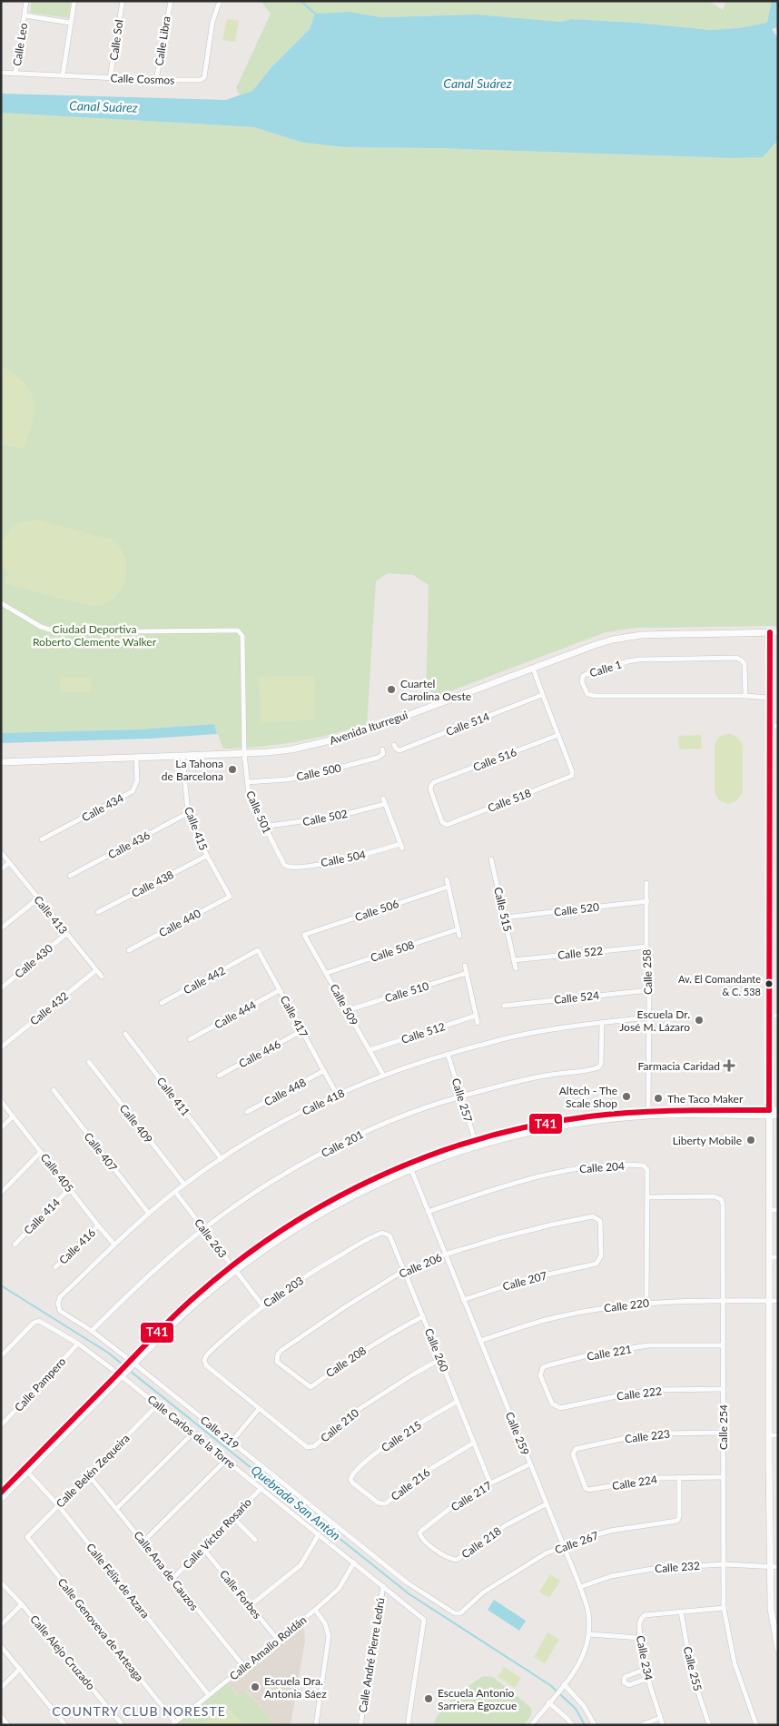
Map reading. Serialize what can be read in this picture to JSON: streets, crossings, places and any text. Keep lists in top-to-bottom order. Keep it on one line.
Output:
{"streets":{"street":["Calle Sol","Calle Libra","Calle Leo","Calle Cosmos","Calle 1","Calle 514","Avenida Iturregui","Calle 516","Calle 500","Calle 518","Calle 434","Calle 501","Calle 502","Calle 415","Calle 436","Calle 504","Calle 438","Calle 515","Calle 520","Calle 506","Calle 413","Calle 440","Calle 508","Calle 522","Calle 430","Calle 258","Calle 442","Calle 510","Calle 524","Calle 509","Calle 432","Calle 444","Calle 417","Calle 512","Calle 446","Calle 448","Calle 411","Calle 257","Calle 418","Calle 409","Calle 201","Calle 407","Calle 204","Calle 405","Calle 414","Calle 263","Calle 416","Calle 206","Calle 207","Calle 203","Calle 220","Calle 260","Calle 221","Calle 208","Calle Pampero","Calle 222","Calle 210","Calle 254","Calle Carlos de la Torre","Calle 219","Calle 259","Calle 215","Calle 223","Calle Belén Zequeira","Calle 224","Calle 216","Calle 217","Calle Víctor Rosario","Calle 218","Calle 267","Calle 232","Calle Ana de Cauzos","Calle Félix de Azara","Calle Forbes","Calle Genoveva de Arteaga","Calle Amalio Roldán","Calle Alejo Cruzado","Calle André Pierre Ledrú","Calle 234","Calle 255"]},"crossings":[["Calle Sol","Calle Cosmos"],["Calle Libra","Calle Cosmos"],["Calle Leo","Calle Cosmos"],["Avenida Iturregui","Calle 434"],["Avenida Iturregui","Calle 501"],["Avenida Iturregui","Calle 415"],["Calle 516","Calle 518"],["Calle 500","Calle 501"],["Calle 501","Calle 502"],["Calle 501","Calle 504"],["Calle 502","Calle 504"],["Calle 415","Calle 436"],["Calle 415","Calle 438"],["Calle 415","Calle 440"],["Calle 515","Calle 520"],["Calle 515","Calle 522"],["Calle 520","Calle 258"],["Calle 506","Calle 509"],["Calle 413","Calle 430"],["Calle 413","Calle 432"],["Calle 508","Calle 509"],["Calle 522","Calle 258"],["Calle 258","Calle 524"],["Calle 258","Calle 418"],["Calle 442","Calle 417"],["Calle 510","Calle 509"],["Calle 509","Calle 512"],["Calle 509","Calle 418"],["Calle 444","Calle 417"],["Calle 417","Calle 446"],["Calle 417","Calle 448"],["Calle 417","Calle 418"],["Calle 411","Calle 418"],["Calle 257","Calle 418"],["Calle 257","Calle 201"],["Calle 418","Calle 409"],["Calle 418","Calle 201"],["Calle 418","Calle 407"],["Calle 418","Calle 405"],["Calle 418","Calle 263"],["Calle 418","Calle 219"],["Calle 201","Calle 263"],["Calle 201","Calle 219"],["Calle 204","Calle 220"],["Calle 204","Calle 254"],["Calle 204","Calle 259"],["Calle 405","Calle 414"],["Calle 405","Calle 416"],["Calle 263","Calle 203"],["Calle 206","Calle 207"],["Calle 206","Calle 260"],["Calle 206","Calle 208"],["Calle 206","Calle 259"],["Calle 207","Calle 259"],["Calle 203","Calle 260"],["Calle 203","Calle 210"],["Calle 220","Calle 254"],["Calle 220","Calle 259"],["Calle 260","Calle 208"],["Calle 260","Calle 210"],["Calle 260","Calle 215"],["Calle 260","Calle 216"],["Calle 260","Calle 217"],["Calle 221","Calle 222"],["Calle 221","Calle 254"],["Calle Pampero","Calle Carlos de la Torre"],["Calle 222","Calle 254"],["Calle 254","Calle 223"],["Calle 254","Calle 224"],["Calle 254","Calle 232"],["Calle 254","Calle 234"],["Calle Carlos de la Torre","Calle Belén Zequeira"],["Calle Carlos de la Torre","Calle Víctor Rosario"],["Calle Carlos de la Torre","Calle Amalio Roldán"],["Calle Carlos de la Torre","Calle André Pierre Ledrú"],["Calle 219","Calle 267"],["Calle 259","Calle 217"],["Calle 259","Calle 218"],["Calle 259","Calle 267"],["Calle 259","Calle 232"],["Calle 215","Calle 216"],["Calle 223","Calle 224"],["Calle Belén Zequeira","Calle Ana de Cauzos"],["Calle Belén Zequeira","Calle Félix de Azara"],["Calle Belén Zequeira","Calle Genoveva de Arteaga"],["Calle 224","Calle 267"],["Calle 217","Calle 218"],["Calle Víctor Rosario","Calle Ana de Cauzos"],["Calle Víctor Rosario","Calle Forbes"],["Calle Ana de Cauzos","Calle Amalio Roldán"],["Calle Félix de Azara","Calle Amalio Roldán"],["Calle Forbes","Calle Amalio Roldán"],["Calle Genoveva de Arteaga","Calle Amalio Roldán"],["Calle 234","Calle 255"]],"districts":["COUNTRY CLUB NORESTE"],"water":["Canal Suárez","Quebrada San Antón"],"parks":["Ciudad Deportiva Roberto Clemente Walker"],"places":{"other":["Cuartel Carolina Oeste","La Tahona de Barcelona","Av. El Comandante & C. 538","Escuela Dr. José M. Lázaro","Altech - The Scale Shop","The Taco Maker","Liberty Mobile","Escuela Dra. Antonia Sáez","Escuela Antonio Sarriera Egozcue"],"health":["Farmacia Caridad"]},"lines":["transit line T41"]}
